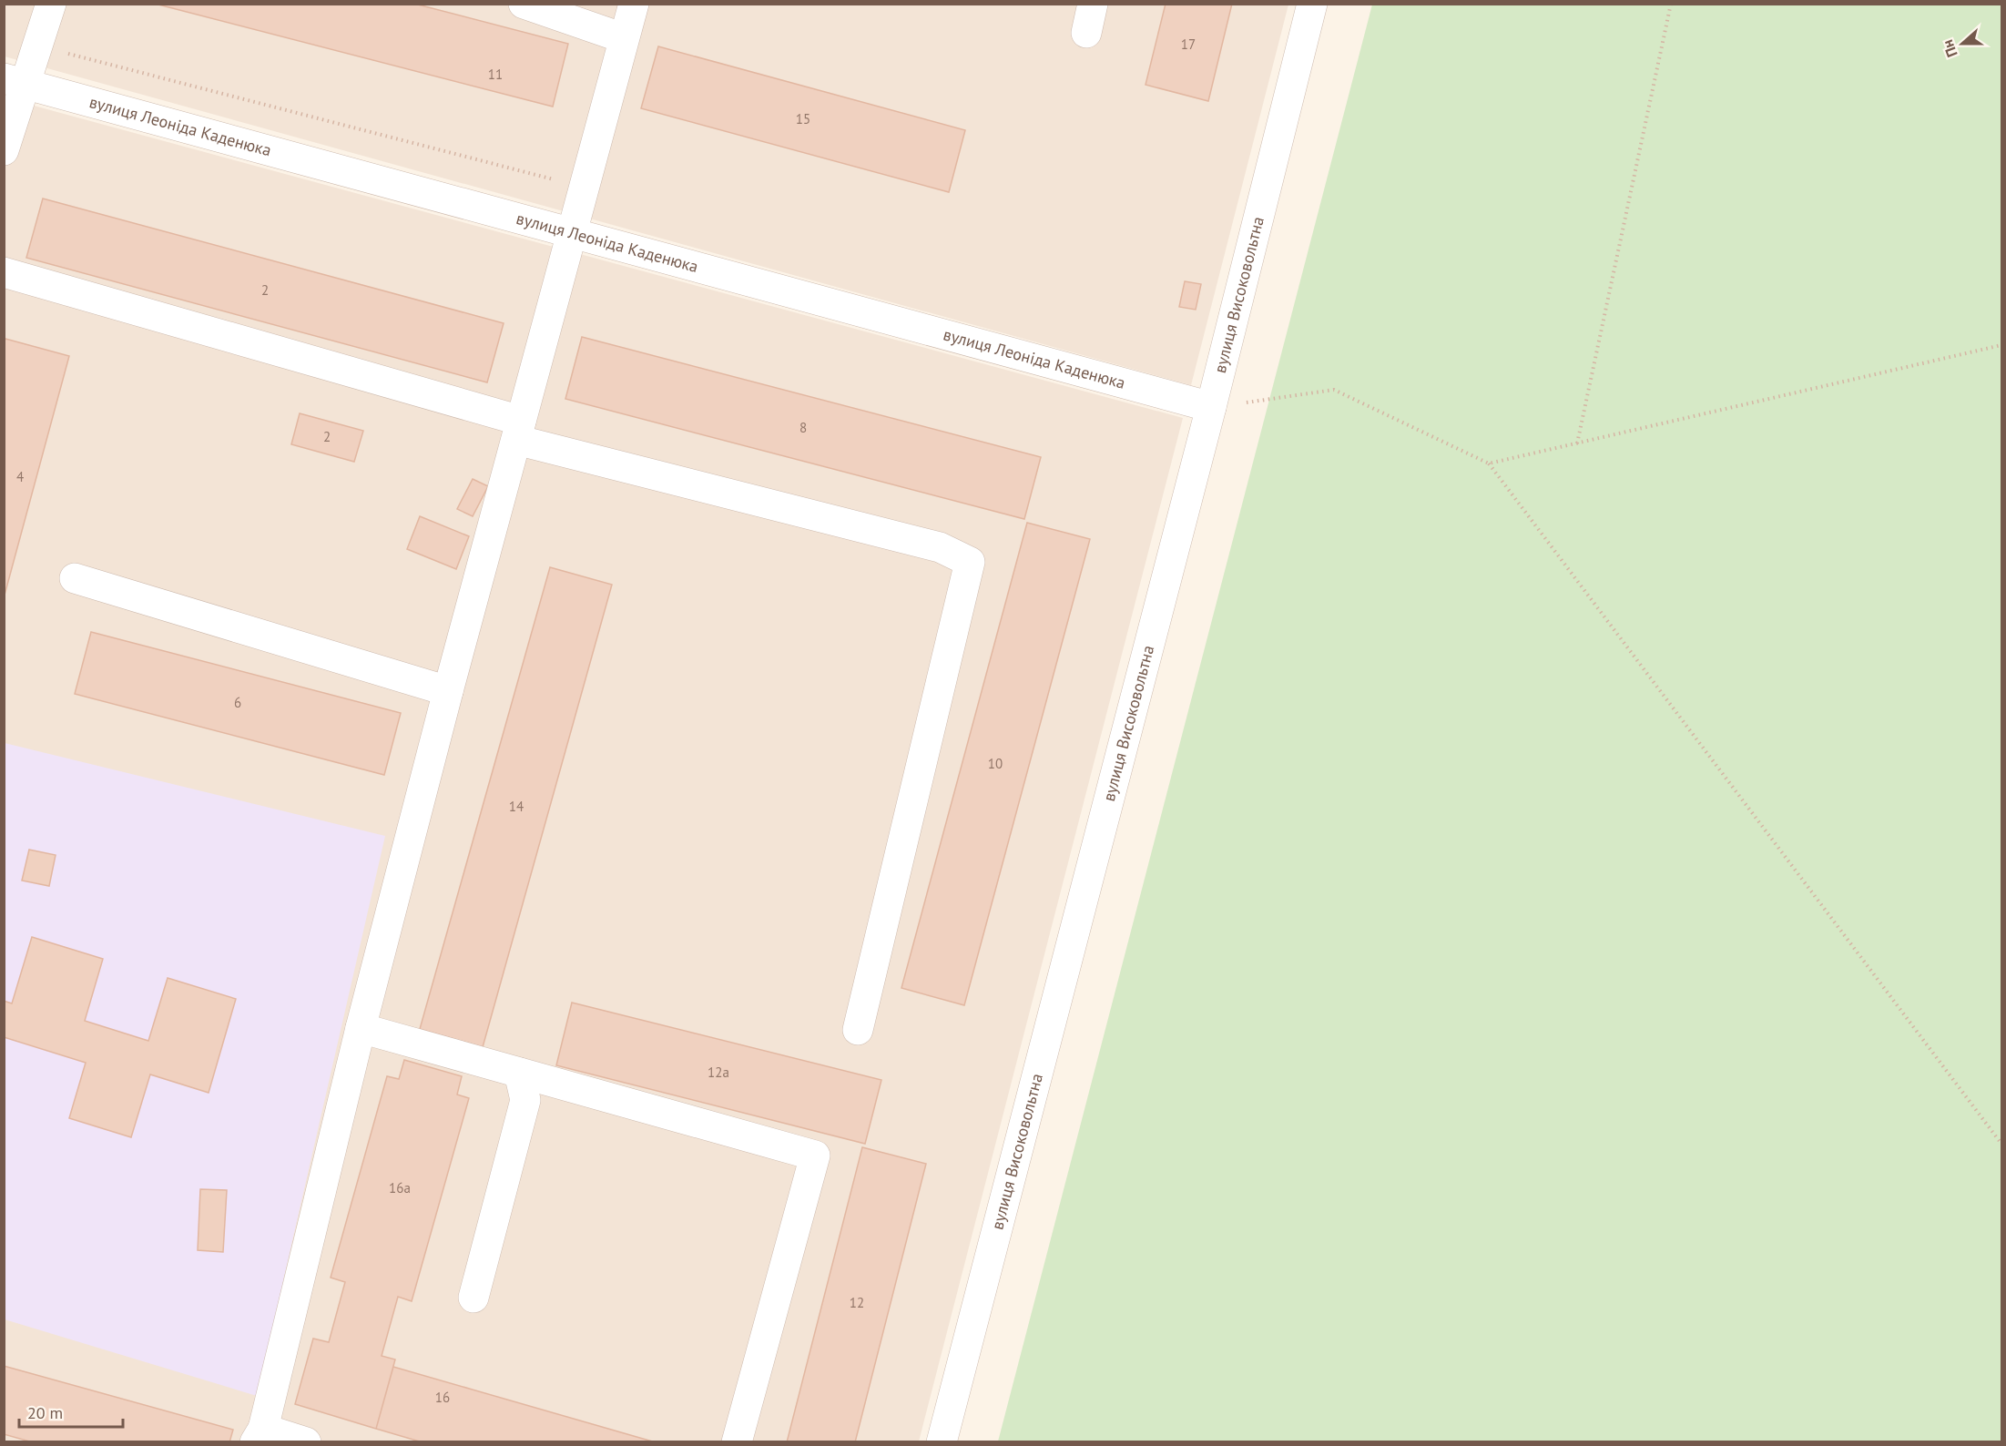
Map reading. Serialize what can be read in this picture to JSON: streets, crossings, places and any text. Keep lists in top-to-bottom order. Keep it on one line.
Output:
{"streets":{"street":["вулиця Леоніда Каденюка","вулиця Високовольтна"]},"crossings":[["вулиця Леоніда Каденюка","вулиця Високовольтна"]],"house_numbers":["17","11","15","2","8","2","4","6","10","14","12а","16а","12","16"],"scale_bar":"20 m","north":"left"}
